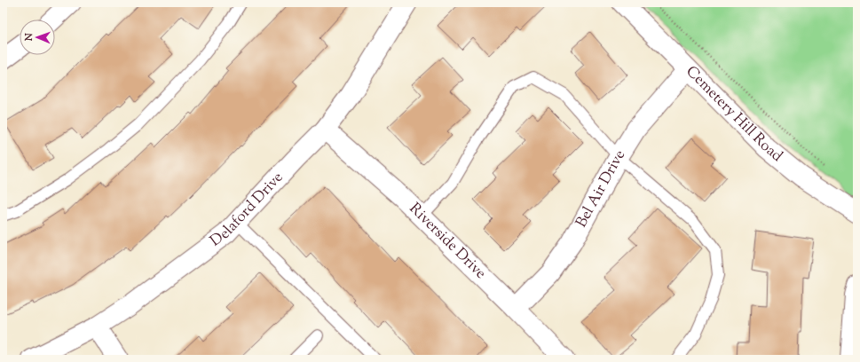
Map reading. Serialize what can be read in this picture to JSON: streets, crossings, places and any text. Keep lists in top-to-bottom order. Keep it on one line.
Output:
{"streets":{"street":["Cemetery Hill Road","Bel Air Drive","Delaford Drive","Riverside Drive"]},"crossings":[["Cemetery Hill Road","Bel Air Drive"],["Bel Air Drive","Riverside Drive"],["Delaford Drive","Riverside Drive"]],"north":"left"}
